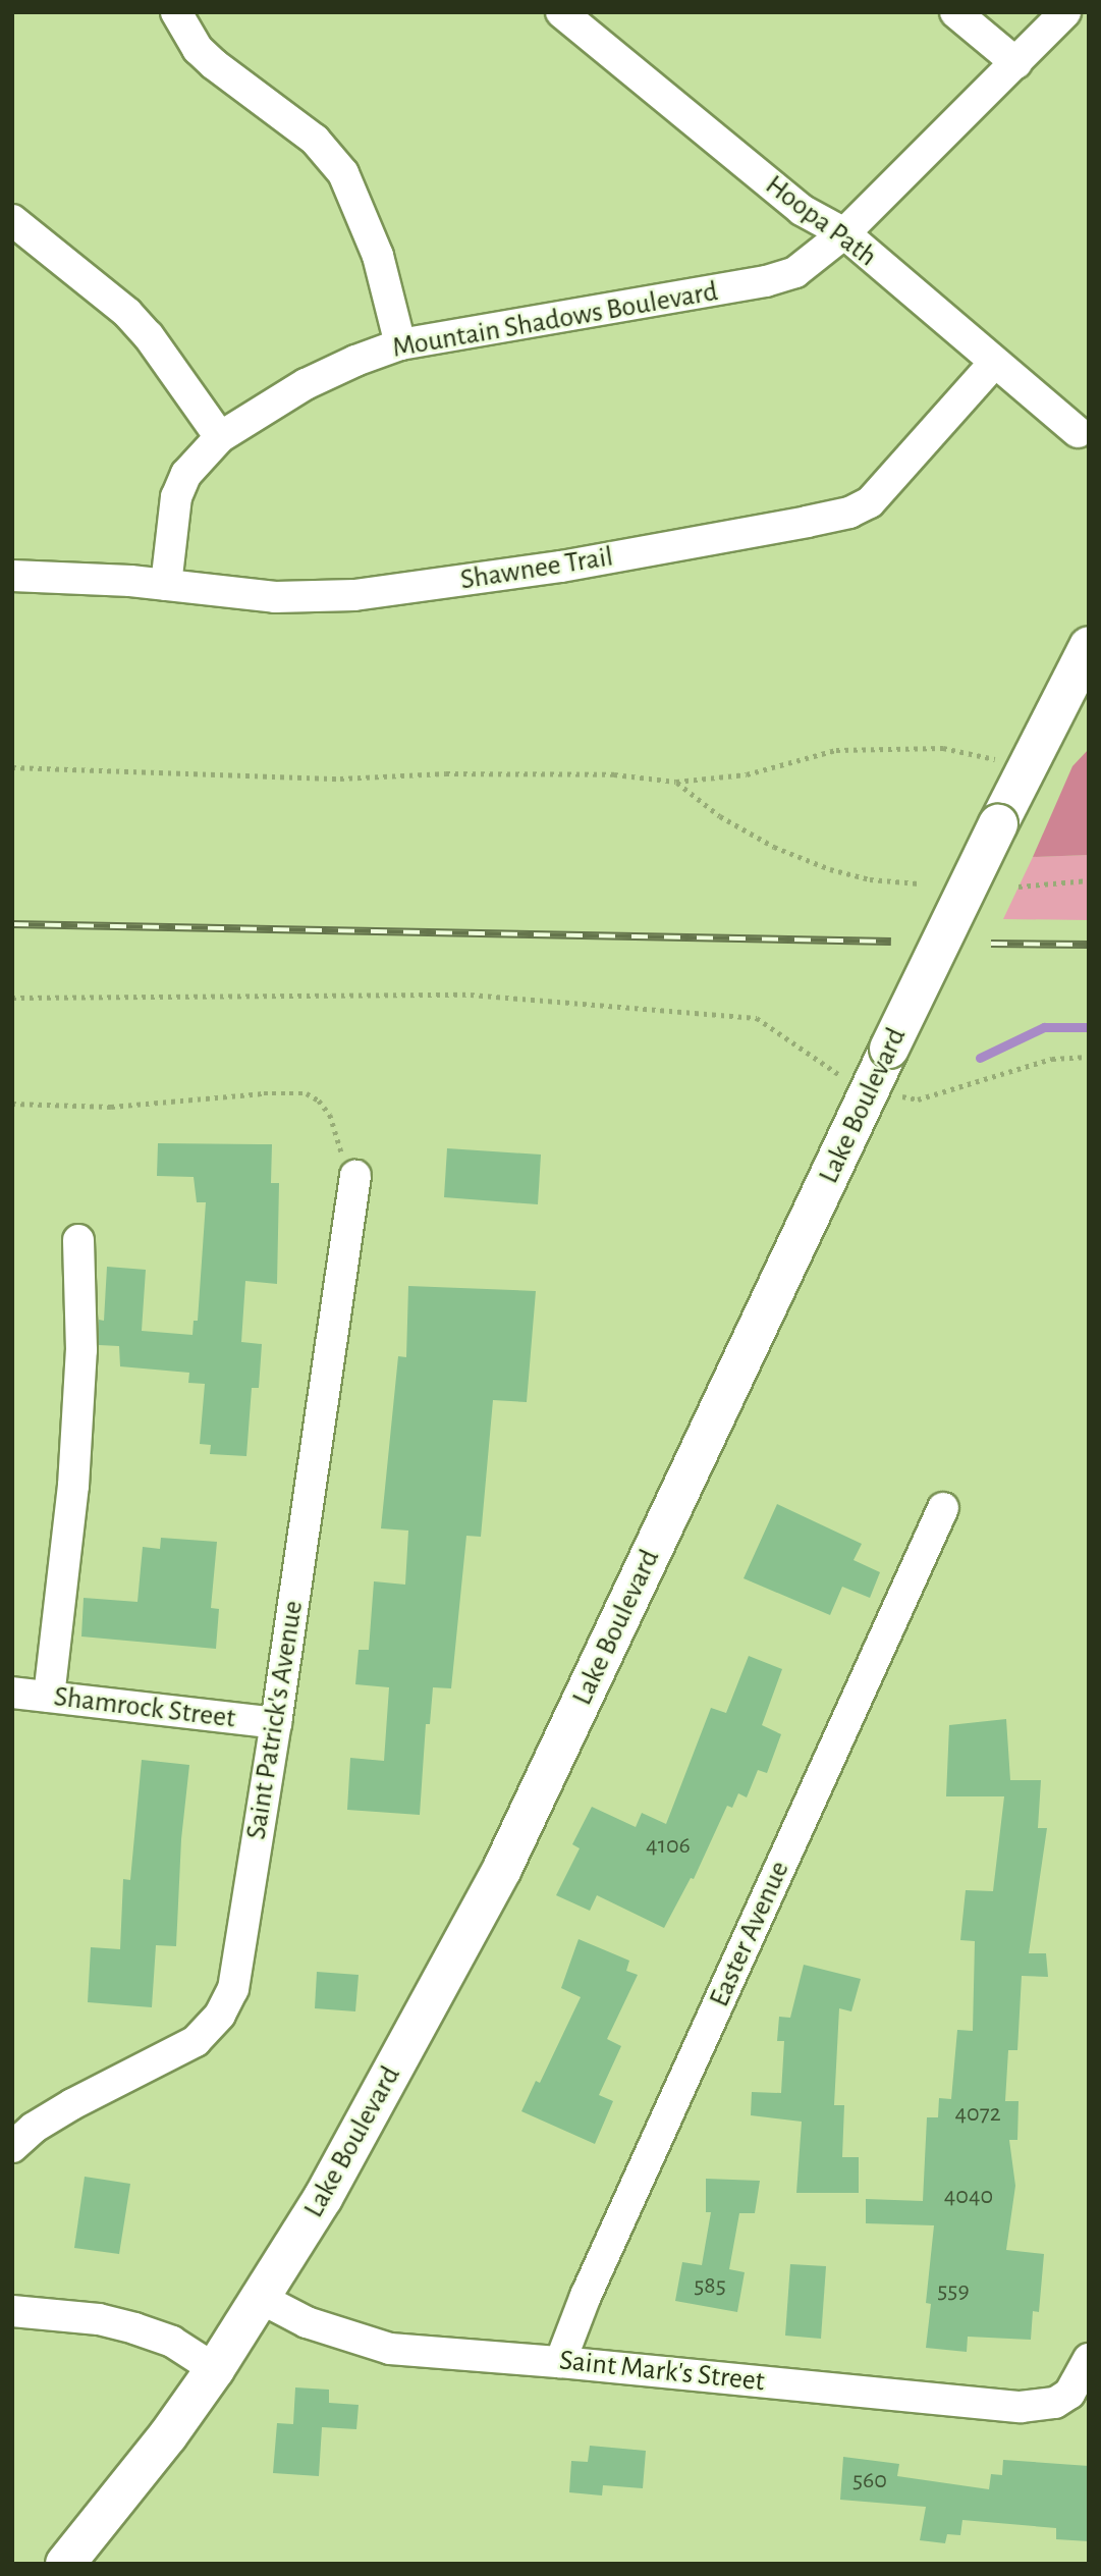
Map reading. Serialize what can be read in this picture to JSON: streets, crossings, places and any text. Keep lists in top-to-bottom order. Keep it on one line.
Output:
{"streets":{"main road":["Lake Boulevard"],"street":["Hoopa Path","Mountain Shadows Boulevard","Shawnee Trail","Shamrock Street","Saint Patrick's Avenue","Easter Avenue","Saint Mark's Street"]},"crossings":[["Hoopa Path","Mountain Shadows Boulevard"],["Hoopa Path","Shawnee Trail"],["Mountain Shadows Boulevard","Shawnee Trail"],["Lake Boulevard","Saint Mark's Street"],["Shamrock Street","Saint Patrick's Avenue"],["Easter Avenue","Saint Mark's Street"]],"house_numbers":["4106","4072","4040","585","559","560"]}
